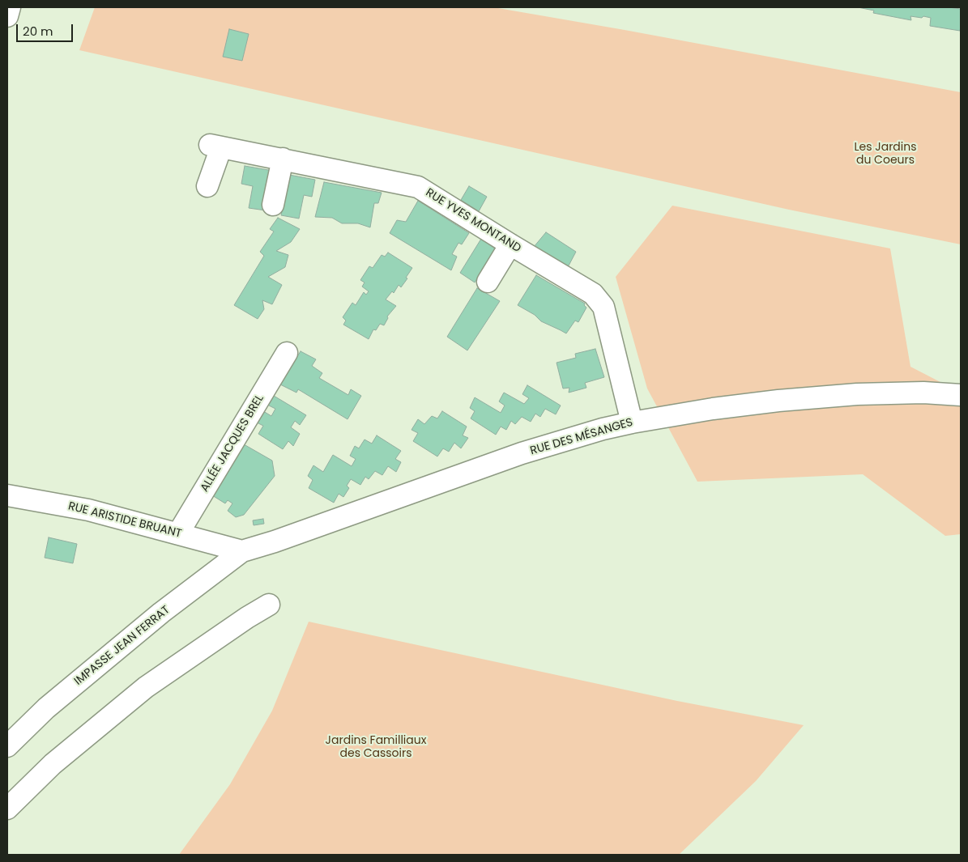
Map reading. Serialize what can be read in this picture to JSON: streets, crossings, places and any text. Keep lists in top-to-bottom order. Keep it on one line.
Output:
{"streets":{"street":["RUE YVES MONTAND","RUE DES MÉSANGES","ALLÉE JACQUES BREL","RUE ARISTIDE BRUANT","IMPASSE JEAN FERRAT"]},"crossings":[["RUE YVES MONTAND","RUE DES MÉSANGES"],["RUE DES MÉSANGES","RUE ARISTIDE BRUANT"],["RUE DES MÉSANGES","IMPASSE JEAN FERRAT"],["ALLÉE JACQUES BREL","RUE ARISTIDE BRUANT"],["RUE ARISTIDE BRUANT","IMPASSE JEAN FERRAT"]],"parks":["Les Jardins du Coeurs","Jardins Familliaux des Cassoirs"],"scale_bar":"20 m"}
